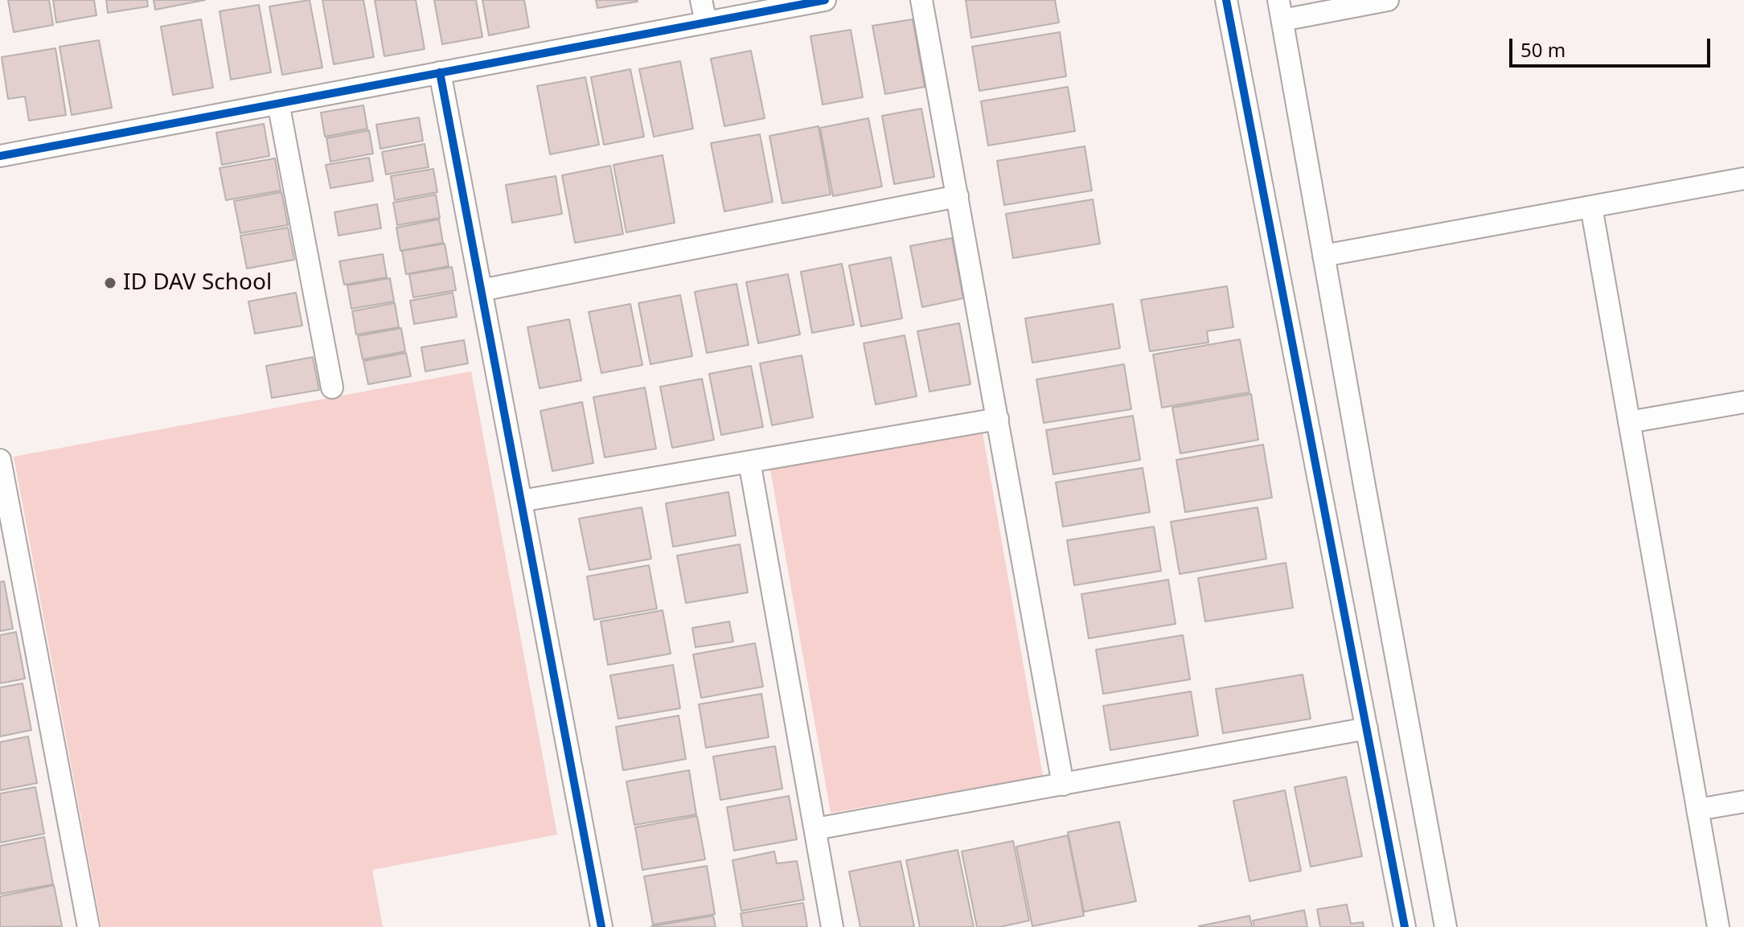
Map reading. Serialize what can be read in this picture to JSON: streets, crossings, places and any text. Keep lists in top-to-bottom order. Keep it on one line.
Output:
{"places":["ID DAV School"],"scale_bar":"50 m"}
